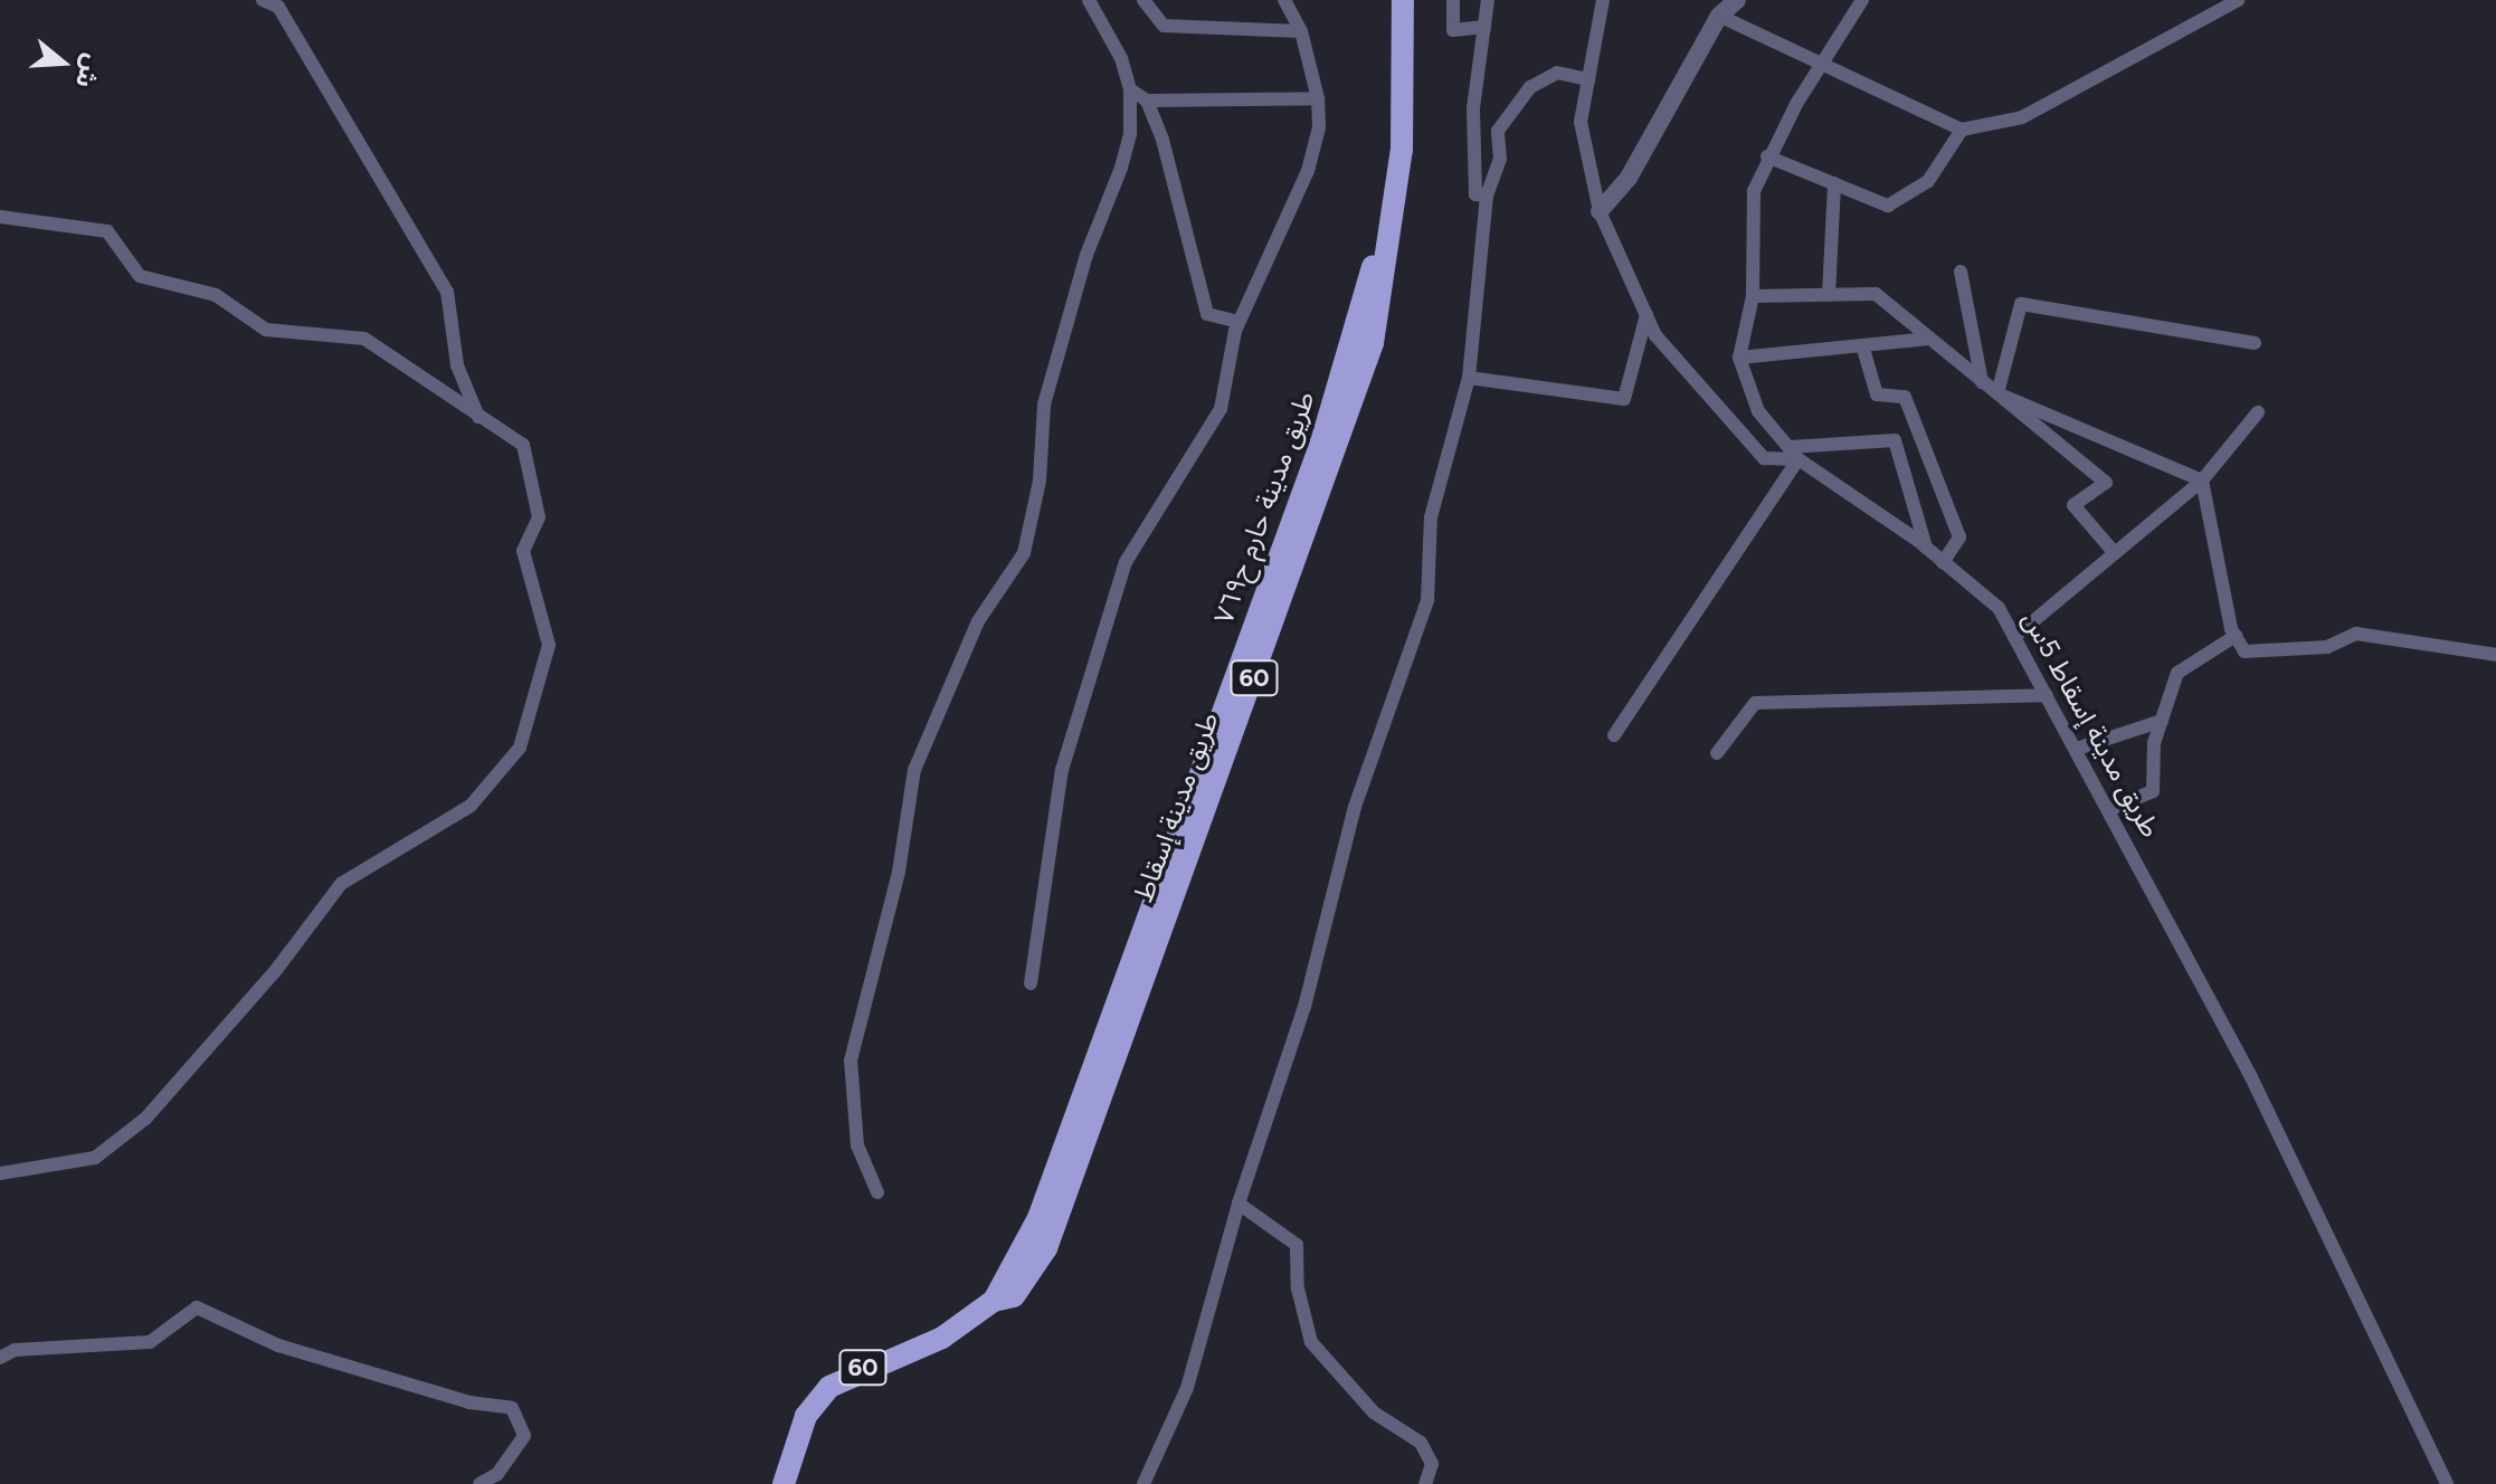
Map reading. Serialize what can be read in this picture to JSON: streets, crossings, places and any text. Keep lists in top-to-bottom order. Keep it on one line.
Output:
{"streets":{"main road":["طريق مدينة حارم ح٧٦٩","60"],"street":["طريق مدينة إسقاط 5س"]},"north":"right"}
